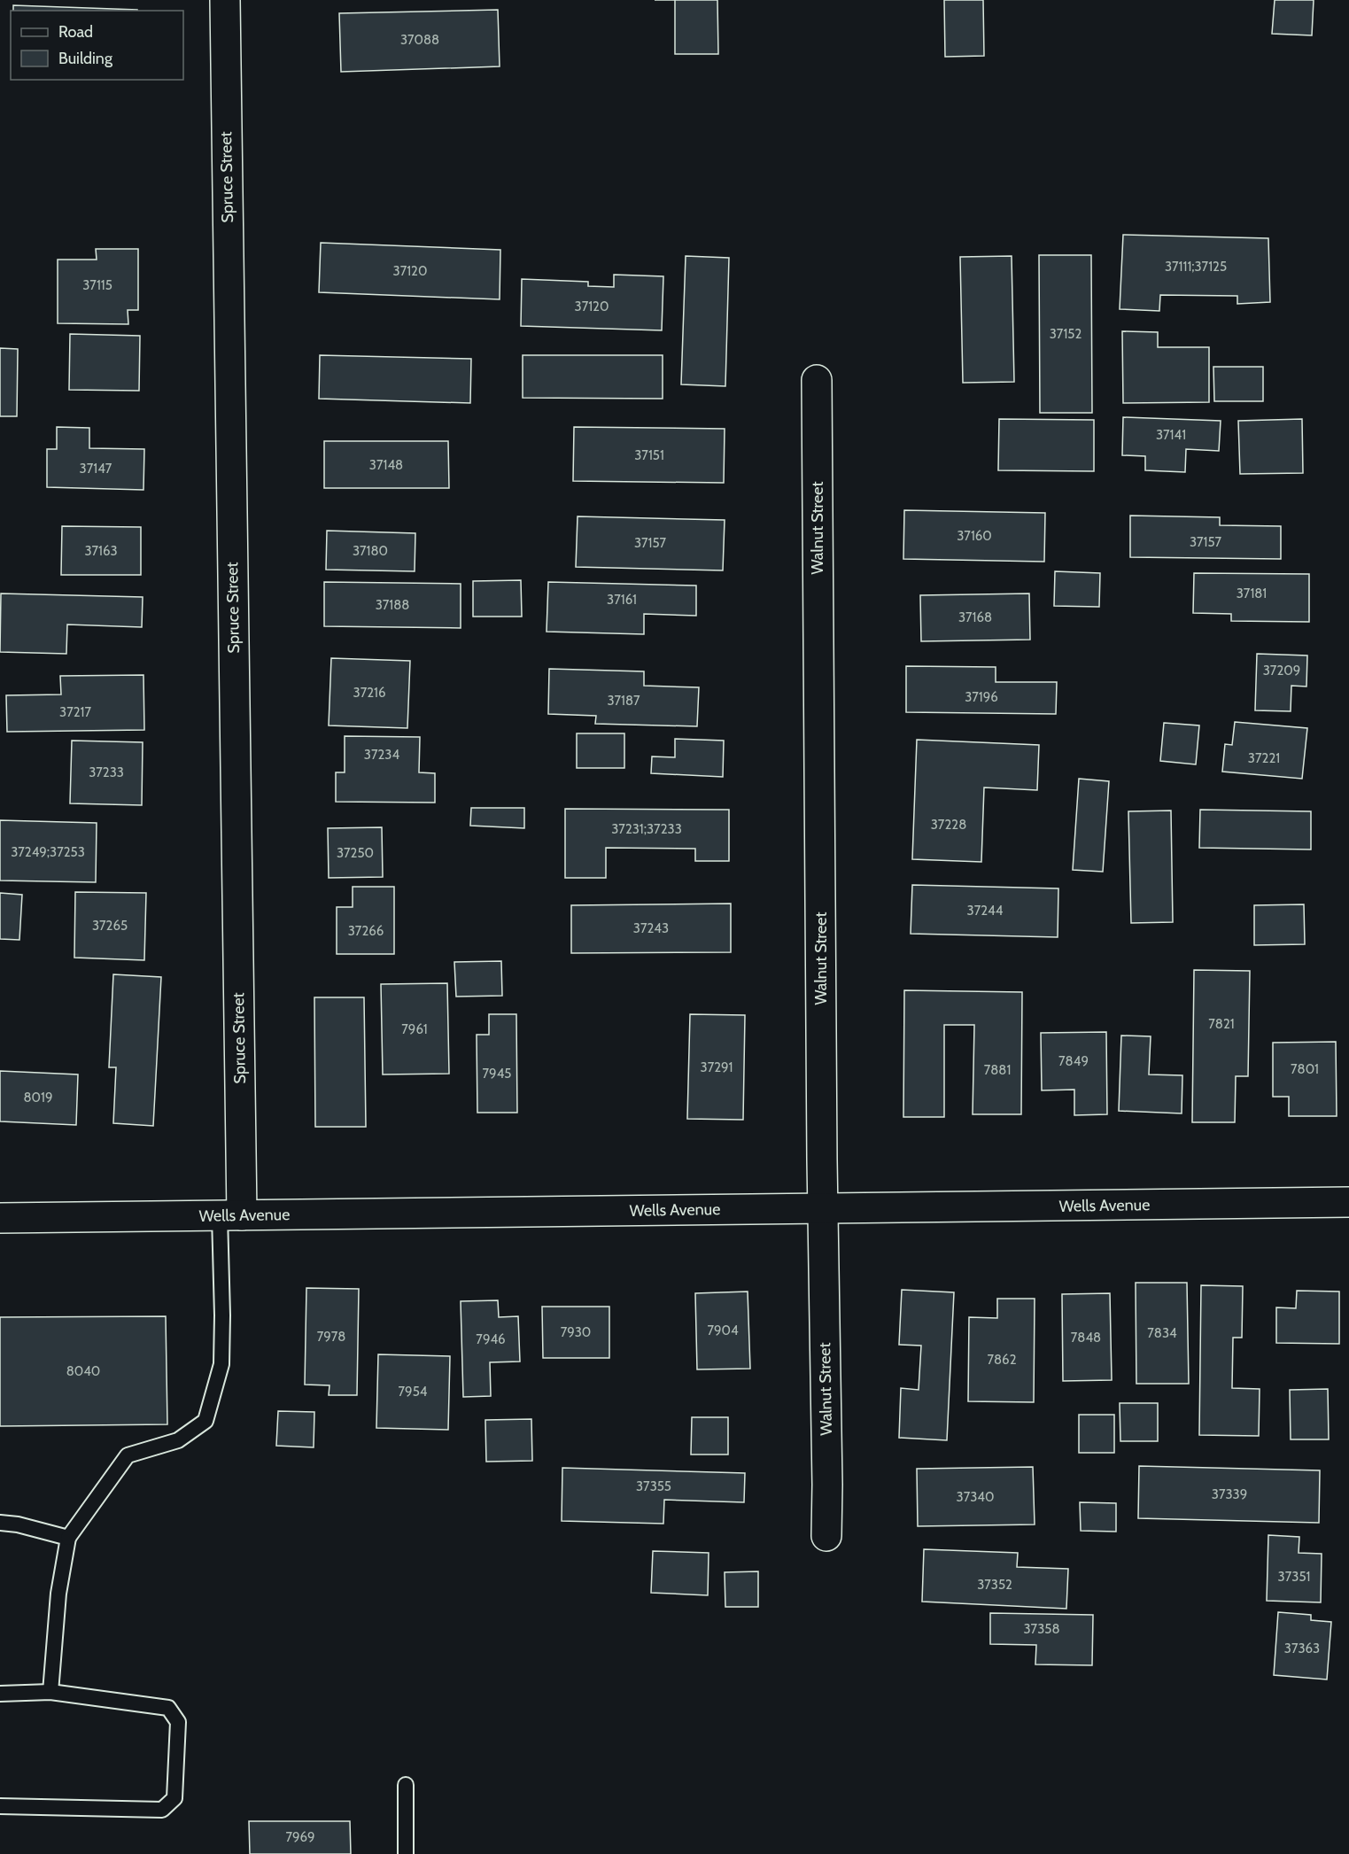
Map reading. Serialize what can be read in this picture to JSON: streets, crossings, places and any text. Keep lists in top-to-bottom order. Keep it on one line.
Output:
{"streets":{"street":["Spruce Street","Walnut Street","Wells Avenue"]},"crossings":[["Spruce Street","Wells Avenue"],["Walnut Street","Wells Avenue"]],"house_numbers":["37088","37111;37125","37120","37115","37120","37152","37141","37151","37148","37147","37160","37157","37157","37163","37180","37181","37161","37188","37168","37209","37216","37196","37187","37217","37234","37221","37233","37228","37231;37233","37249;37253","37250","37244","37265","37243","37266","7821","7961","7849","37291","7801","7881","7945","8019","7904","7930","7834","7978","7848","7946","7862","8040","7954","37355","37339","37340","37351","37352","37358","37363","7969"],"legend":["Road","Building"]}
